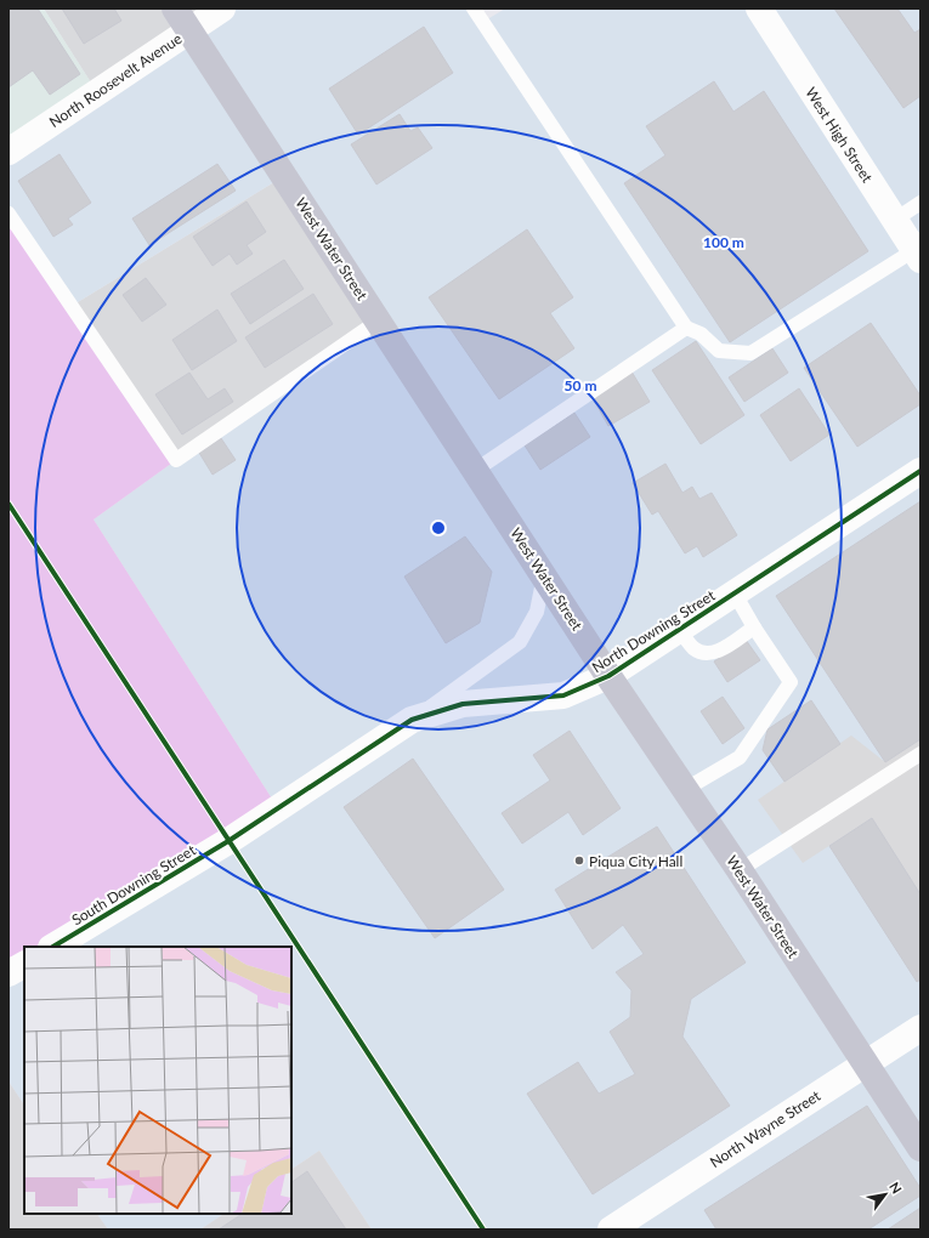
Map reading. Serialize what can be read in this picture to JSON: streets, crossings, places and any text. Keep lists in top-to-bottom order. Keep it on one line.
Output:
{"streets":{"main road":["West Water Street"],"street":["North Roosevelt Avenue","West High Street","North Downing Street","South Downing Street","North Wayne Street"]},"crossings":[["North Roosevelt Avenue","West Water Street"],["West Water Street","North Downing Street"],["West Water Street","North Wayne Street"],["North Downing Street","South Downing Street"]],"places":["Piqua City Hall"],"north":"top right","rings":["100 m","50 m"]}
